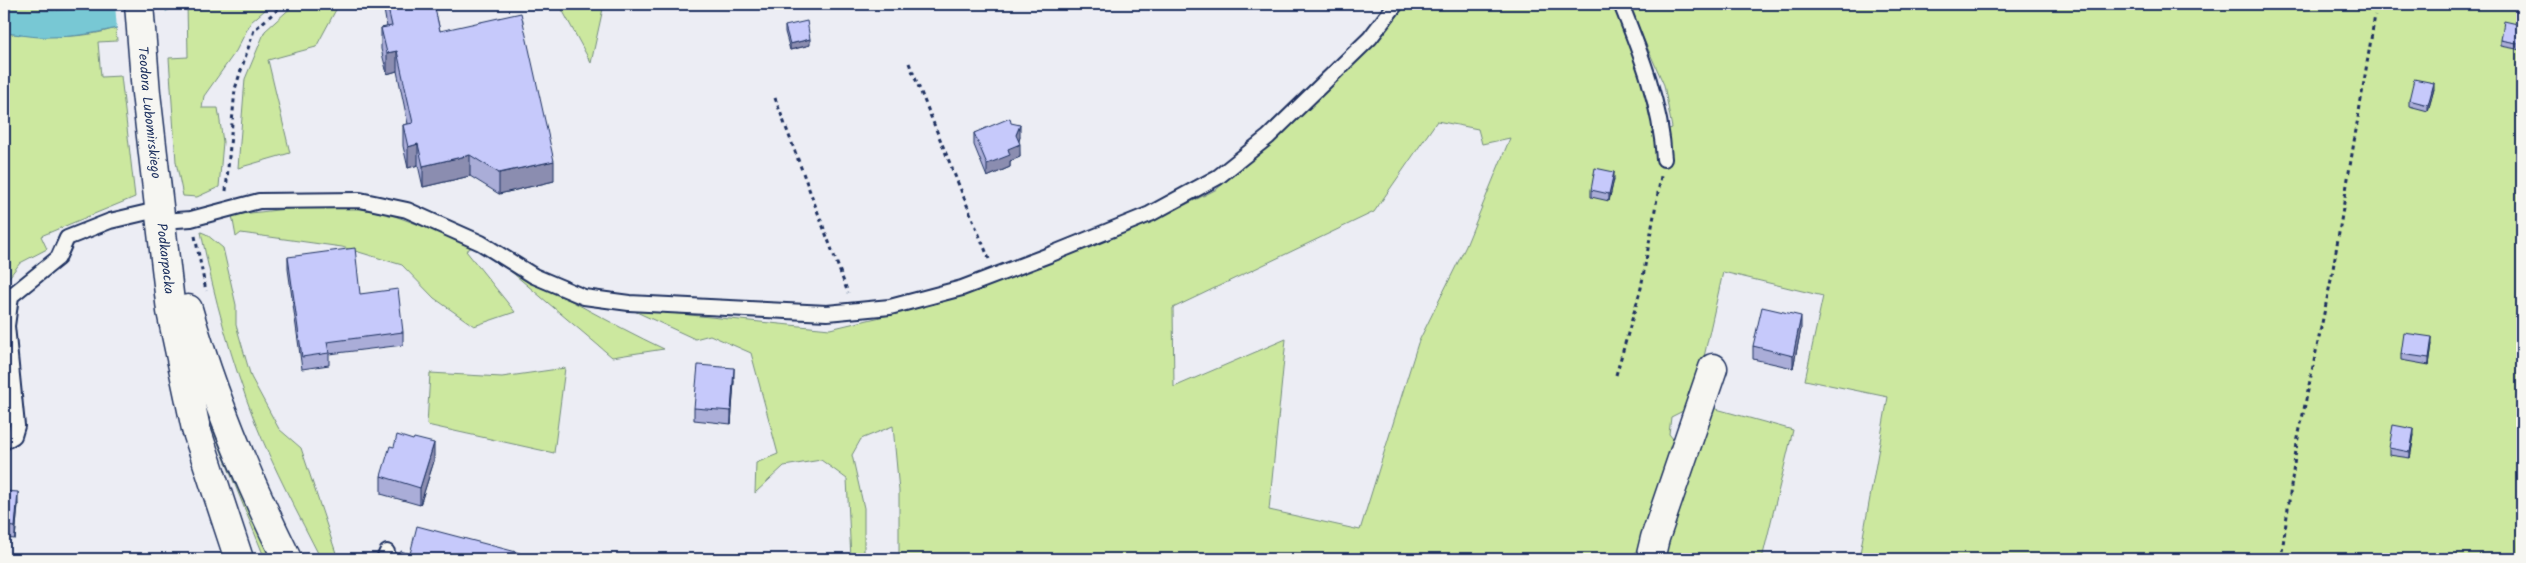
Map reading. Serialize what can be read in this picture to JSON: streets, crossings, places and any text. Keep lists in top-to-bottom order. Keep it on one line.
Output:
{"streets":{"main road":["Teodora Lubomirskiego","Podkarpacka"]},"crossings":[["Teodora Lubomirskiego","Podkarpacka"]]}
